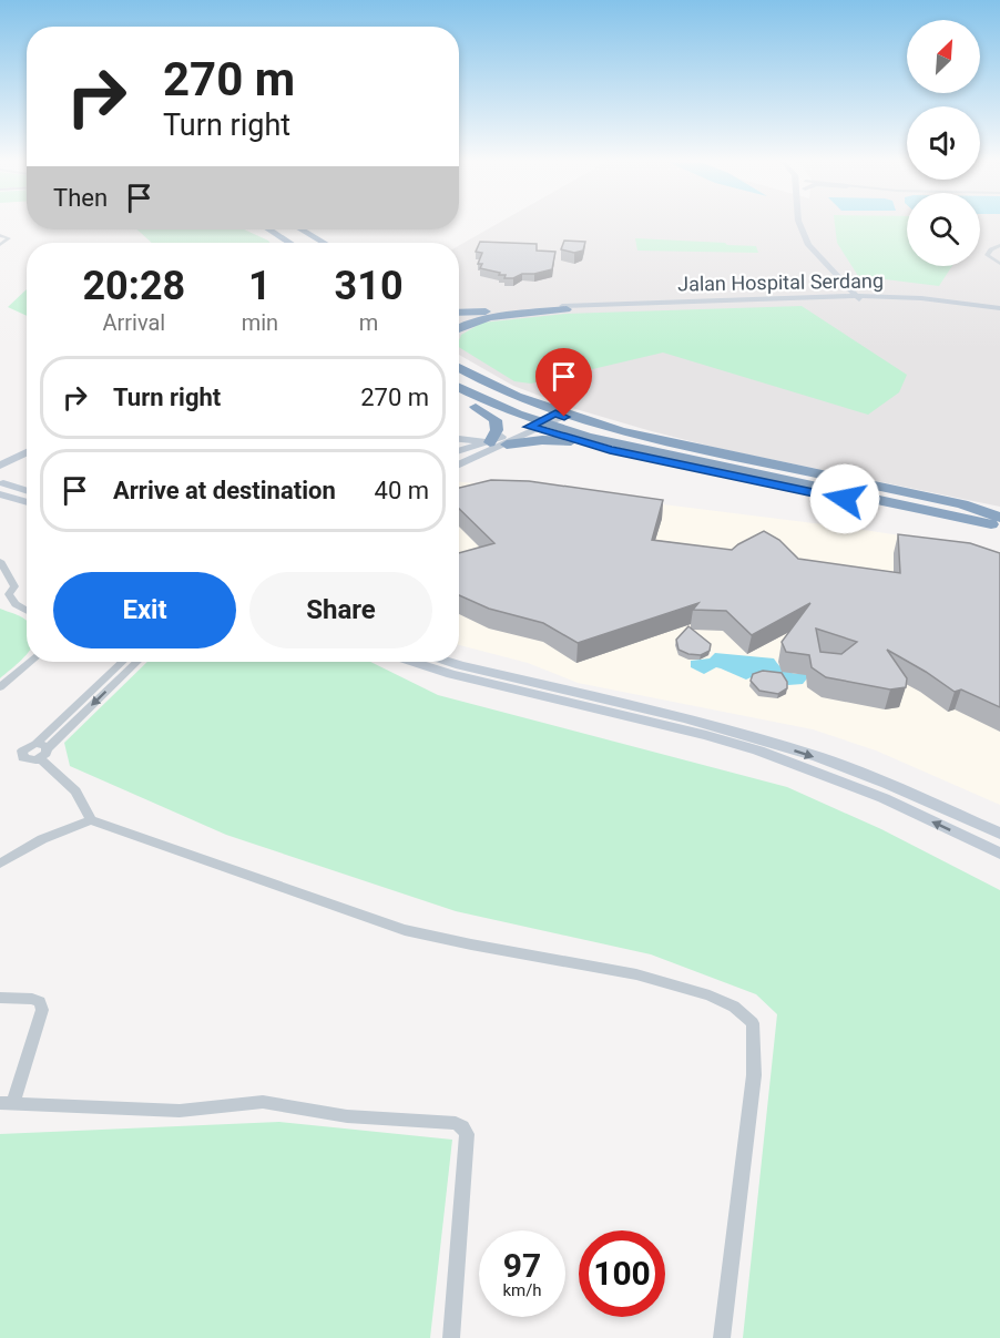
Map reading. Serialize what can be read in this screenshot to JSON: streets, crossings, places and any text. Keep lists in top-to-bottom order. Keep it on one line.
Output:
{"streets":{"street":["Jalan Hospital Serdang"]},"north":"top right","page":{"turn":["270 m","Turn right"],"then":"Then","eta":["20:28","Arrival","1","min","310","m"],"list":[{"name":"Turn right","value":"270 m"},{"name":"Arrive at destination","value":"40 m"}],"buttons":["Exit","Share"],"speed":"97 km/h","limit":"100"}}
